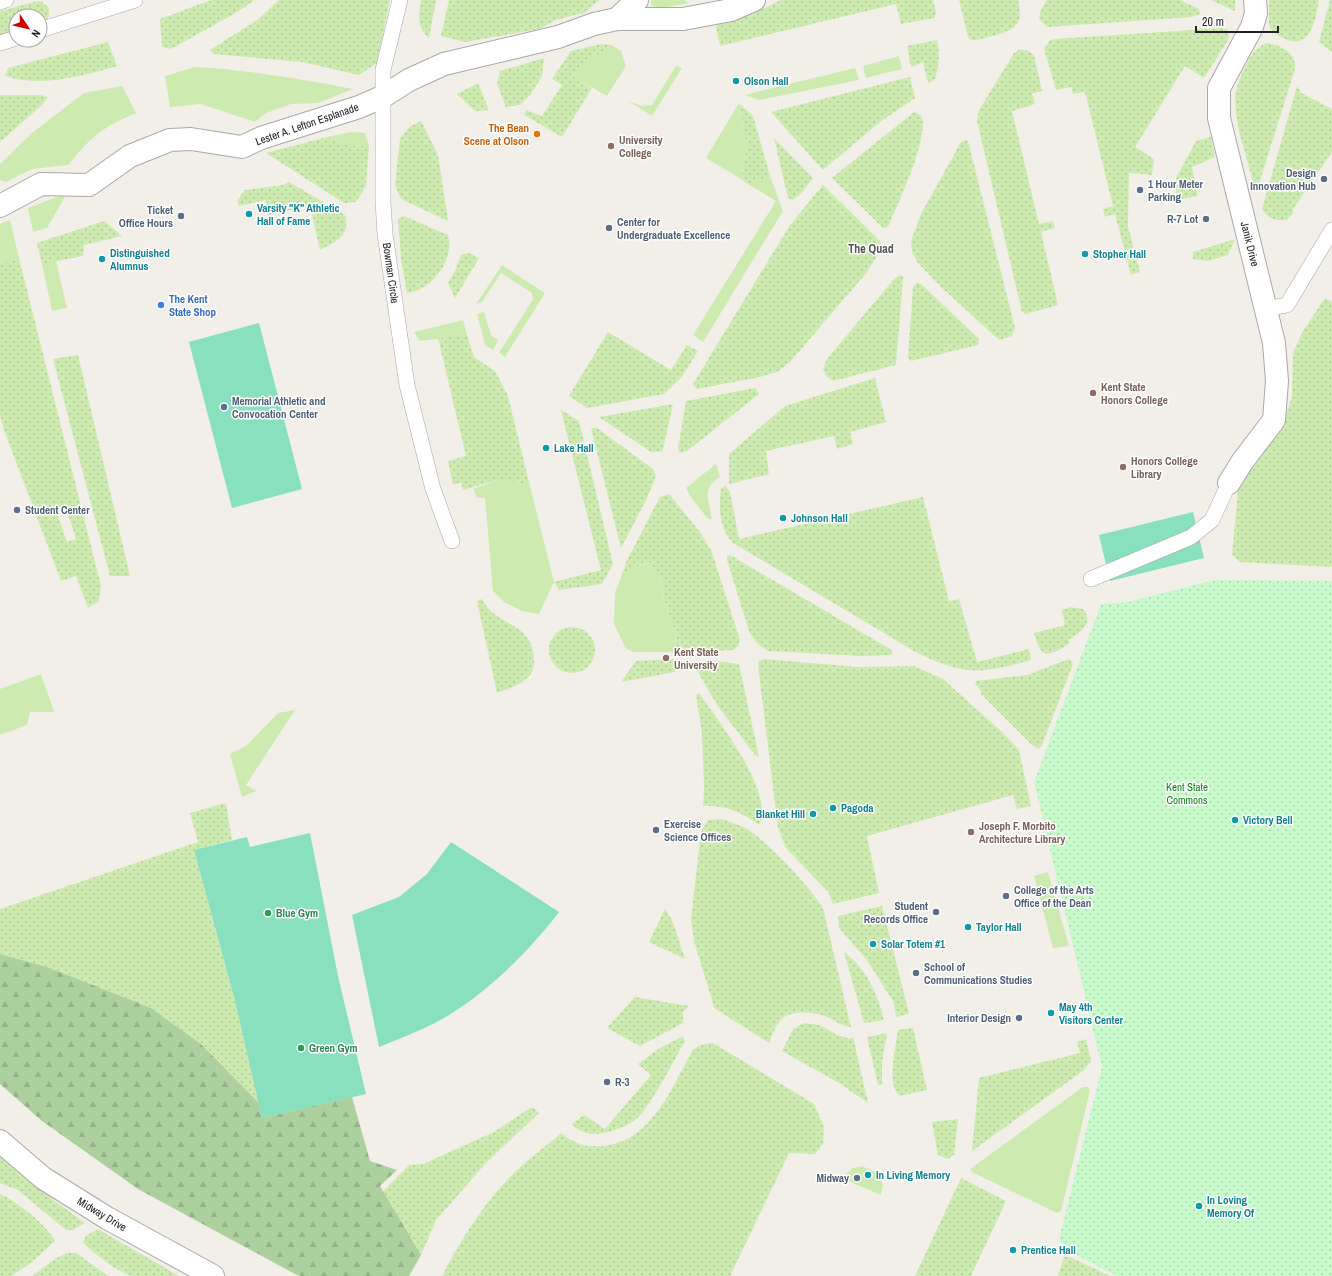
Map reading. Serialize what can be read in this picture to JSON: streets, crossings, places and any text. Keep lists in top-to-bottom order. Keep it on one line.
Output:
{"streets":{"street":["Lester A. Lefton Esplanade","Janik Drive","Midway Drive"],"lane":["Bowman Circle"]},"crossings":[["Lester A. Lefton Esplanade","Bowman Circle"]],"districts":["The Quad"],"parks":["Kent State Commons"],"places":["Olson Hall","The Bean Scene at Olson","University College","Design Innovation Hub","1 Hour Meter Parking","Varsity \"K\" Athletic Hall of Fame","Ticket Office Hours","R-7 Lot","Center for Undergraduate Excellence","Stopher Hall","Distinguished Alumnus","The Kent State Shop","Kent State Honors College","Memorial Athletic and Convocation Center","Lake Hall","Honors College Library","Student Center","Johnson Hall","Kent State University","Pagoda","Blanket Hill","Victory Bell","Exercise Science Offices","Joseph F. Morbito Architecture Library","College of the Arts Office of the Dean","Student Records Office","Blue Gym","Taylor Hall","Solar Totem #1","School of Communications Studies","May 4th Visitors Center","Interior Design","Green Gym","R-3","In Living Memory","Midway","In Loving Memory Of","Prentice Hall"],"scale_bar":"20 m","north":"bottom right"}
